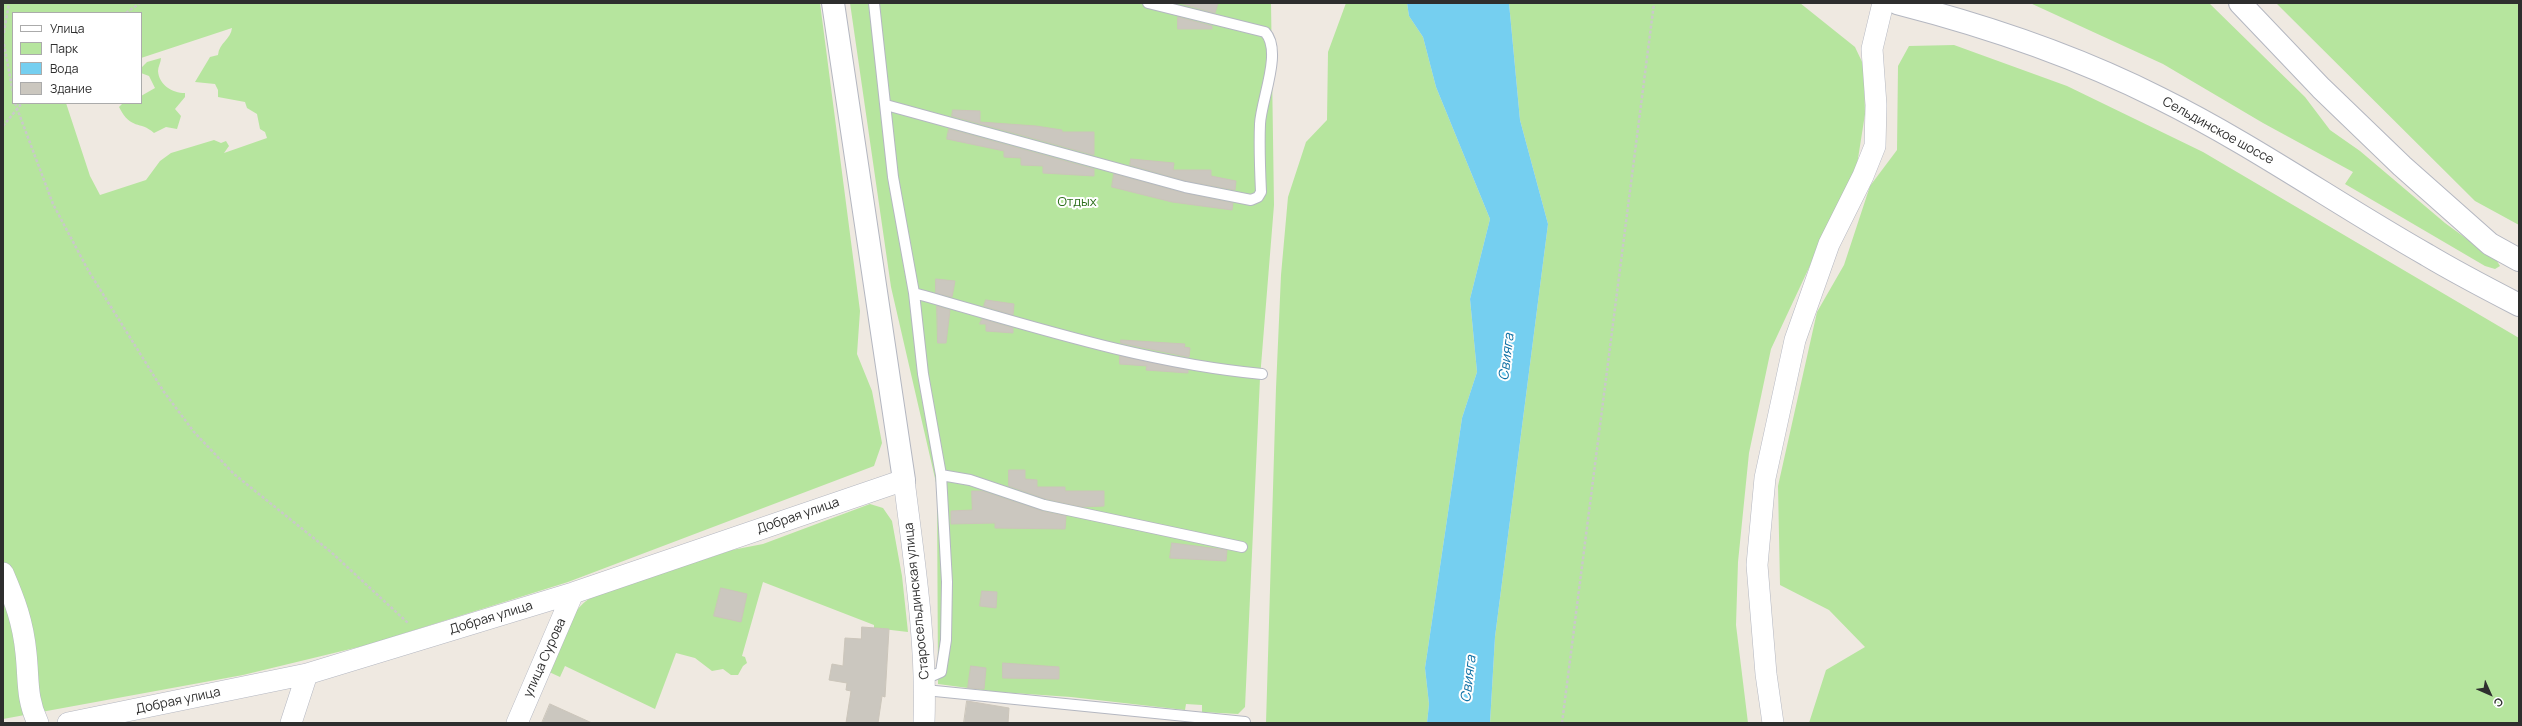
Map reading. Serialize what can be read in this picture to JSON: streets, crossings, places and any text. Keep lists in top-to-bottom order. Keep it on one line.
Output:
{"streets":{"main road":["Сельдинское шоссе"],"street":["Добрая улица","Старосельдинская улица","улица Сурова"]},"crossings":[["Добрая улица","Старосельдинская улица"],["Добрая улица","улица Сурова"]],"water":["Свияга"],"parks":["Отдых"],"legend":["Улица","Парк","Вода","Здание"],"north":"bottom right"}
